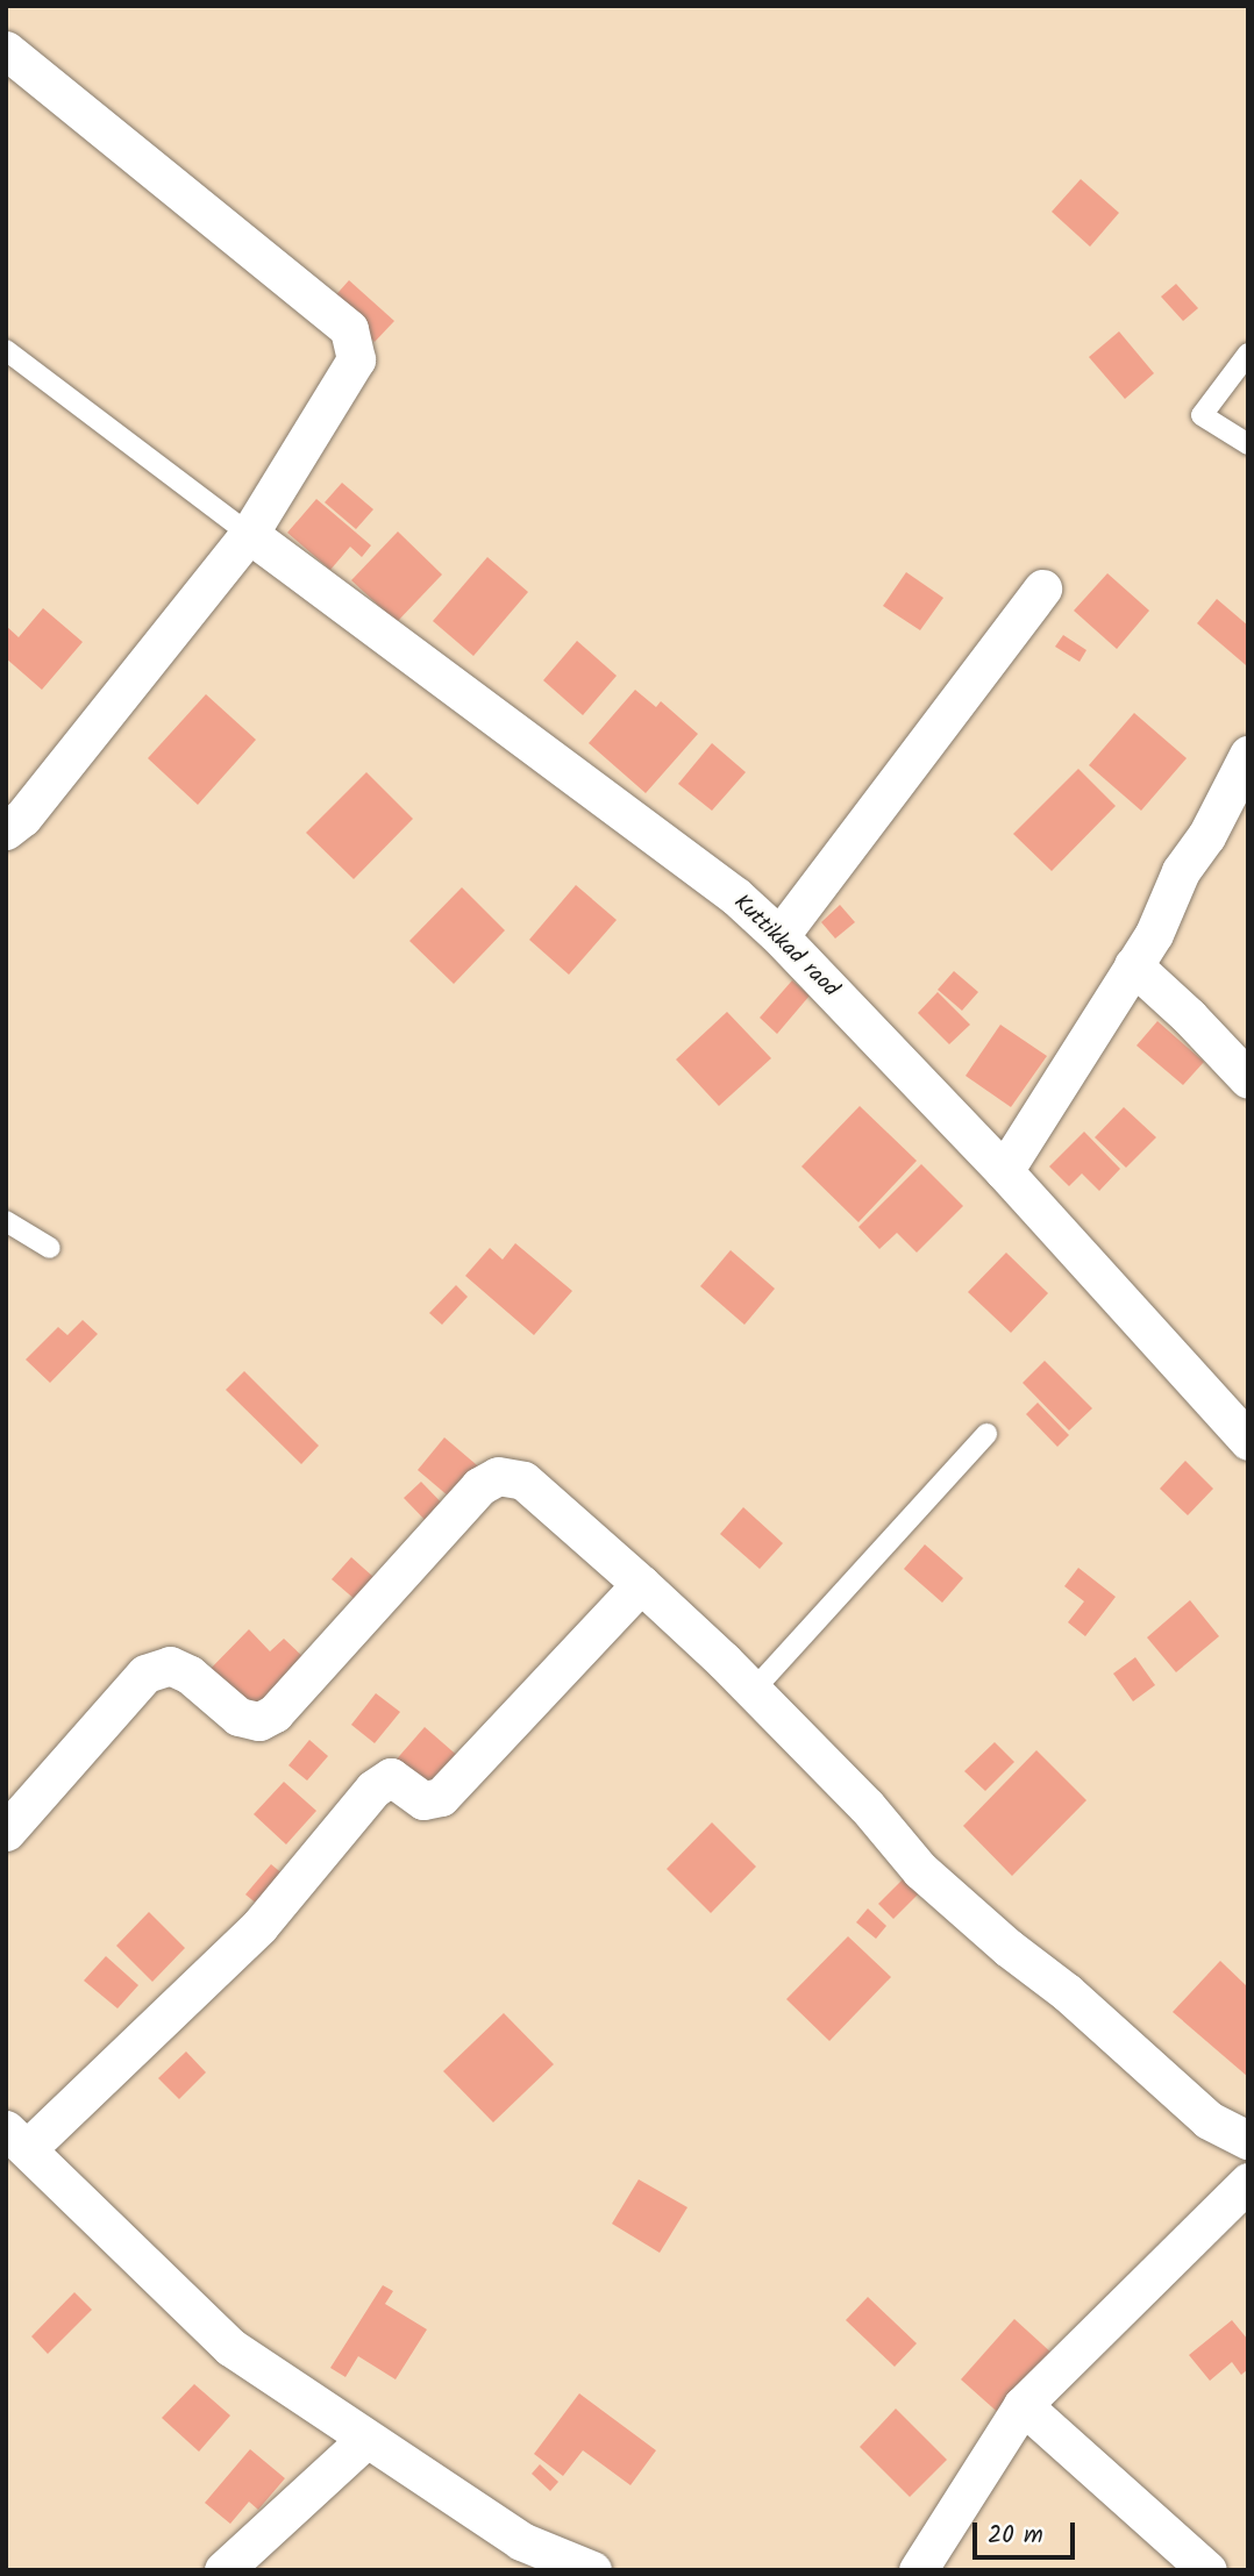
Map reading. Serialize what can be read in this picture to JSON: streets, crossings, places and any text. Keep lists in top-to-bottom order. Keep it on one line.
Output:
{"streets":{"street":["Kuttikkad raod"]},"scale_bar":"20 m"}
